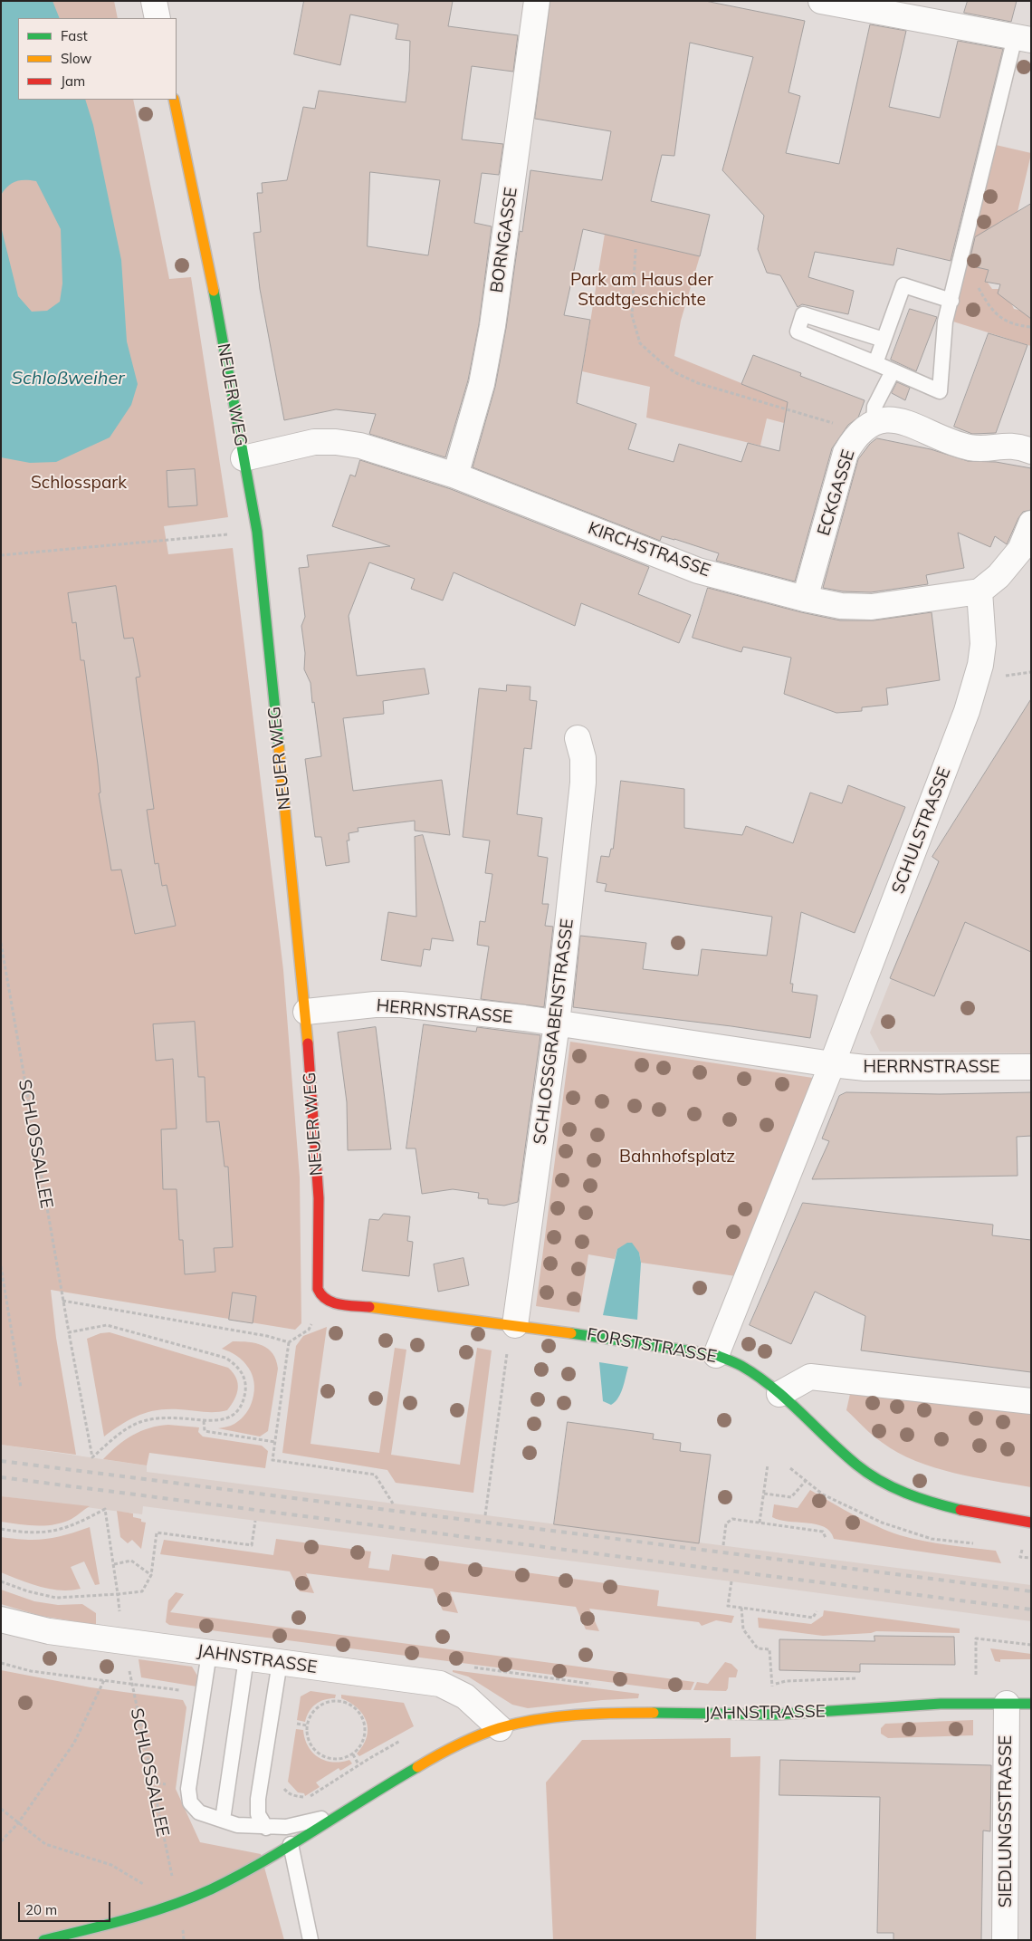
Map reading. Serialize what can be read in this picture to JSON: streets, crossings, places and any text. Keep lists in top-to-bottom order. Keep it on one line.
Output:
{"streets":{"street":["BORNGASSE","NEUER WEG","ECKGASSE","KIRCHSTRASSE","SCHULSTRASSE","HERRNSTRASSE","SCHLOSSGRABENSTRASSE","FORSTSTRASSE","JAHNSTRASSE","SIEDLUNGSSTRASSE"],"path":["SCHLOSSALLEE"]},"crossings":[["BORNGASSE","KIRCHSTRASSE"],["NEUER WEG","KIRCHSTRASSE"],["NEUER WEG","HERRNSTRASSE"],["NEUER WEG","FORSTSTRASSE"],["ECKGASSE","KIRCHSTRASSE"],["KIRCHSTRASSE","SCHULSTRASSE"],["SCHULSTRASSE","HERRNSTRASSE"],["HERRNSTRASSE","SCHLOSSGRABENSTRASSE"],["SCHLOSSGRABENSTRASSE","FORSTSTRASSE"],["SCHLOSSALLEE","JAHNSTRASSE"],["JAHNSTRASSE","SIEDLUNGSSTRASSE"]],"water":["Schloßweiher"],"parks":["Park am Haus der Stadtgeschichte","Schlosspark","Bahnhofsplatz"],"legend":["Fast","Slow","Jam"],"scale_bar":"20 m"}
